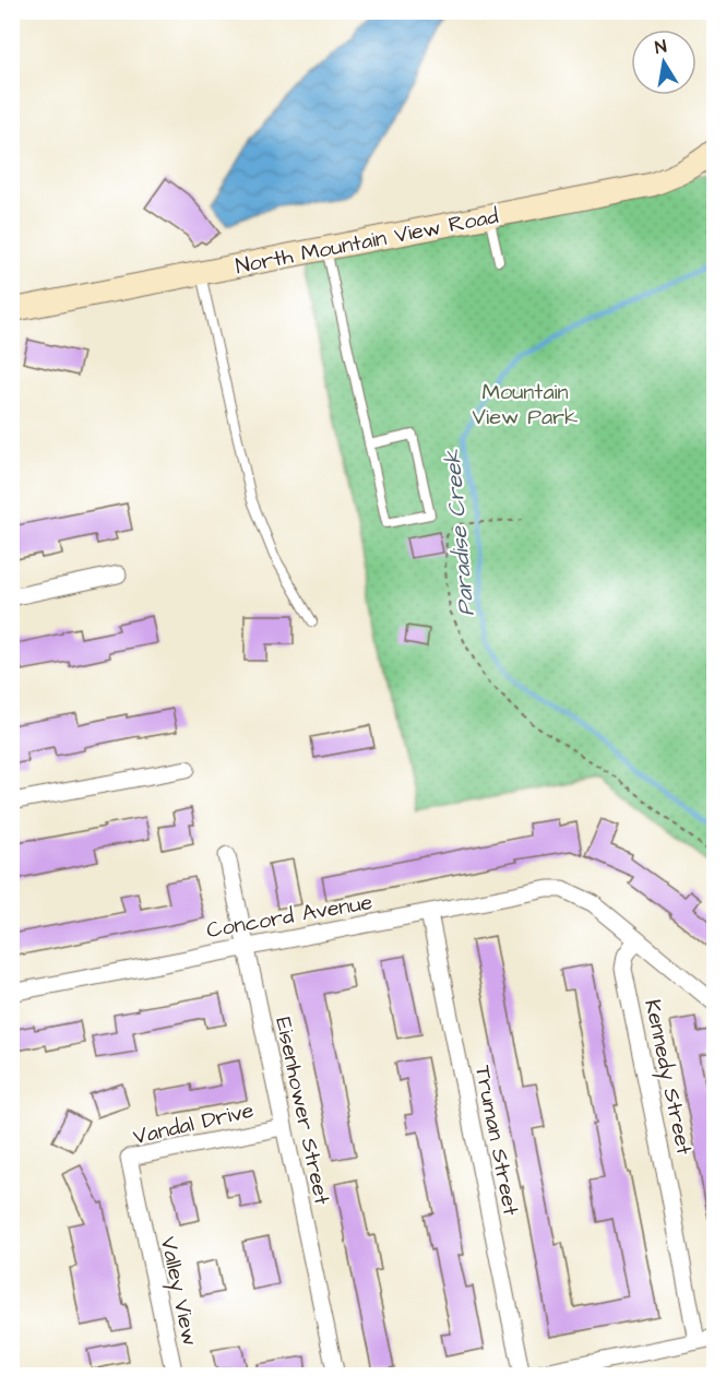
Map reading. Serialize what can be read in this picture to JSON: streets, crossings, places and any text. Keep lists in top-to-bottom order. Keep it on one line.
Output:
{"streets":{"street":["North Mountain View Road","Concord Avenue","Kennedy Street","Eisenhower Street","Vandal Drive","Truman Street","Valley View"]},"crossings":[["Concord Avenue","Kennedy Street"],["Concord Avenue","Eisenhower Street"],["Concord Avenue","Truman Street"],["Eisenhower Street","Vandal Drive"],["Vandal Drive","Valley View"]],"water":["Paradise Creek"],"parks":["Mountain View Park"],"north":"top"}
